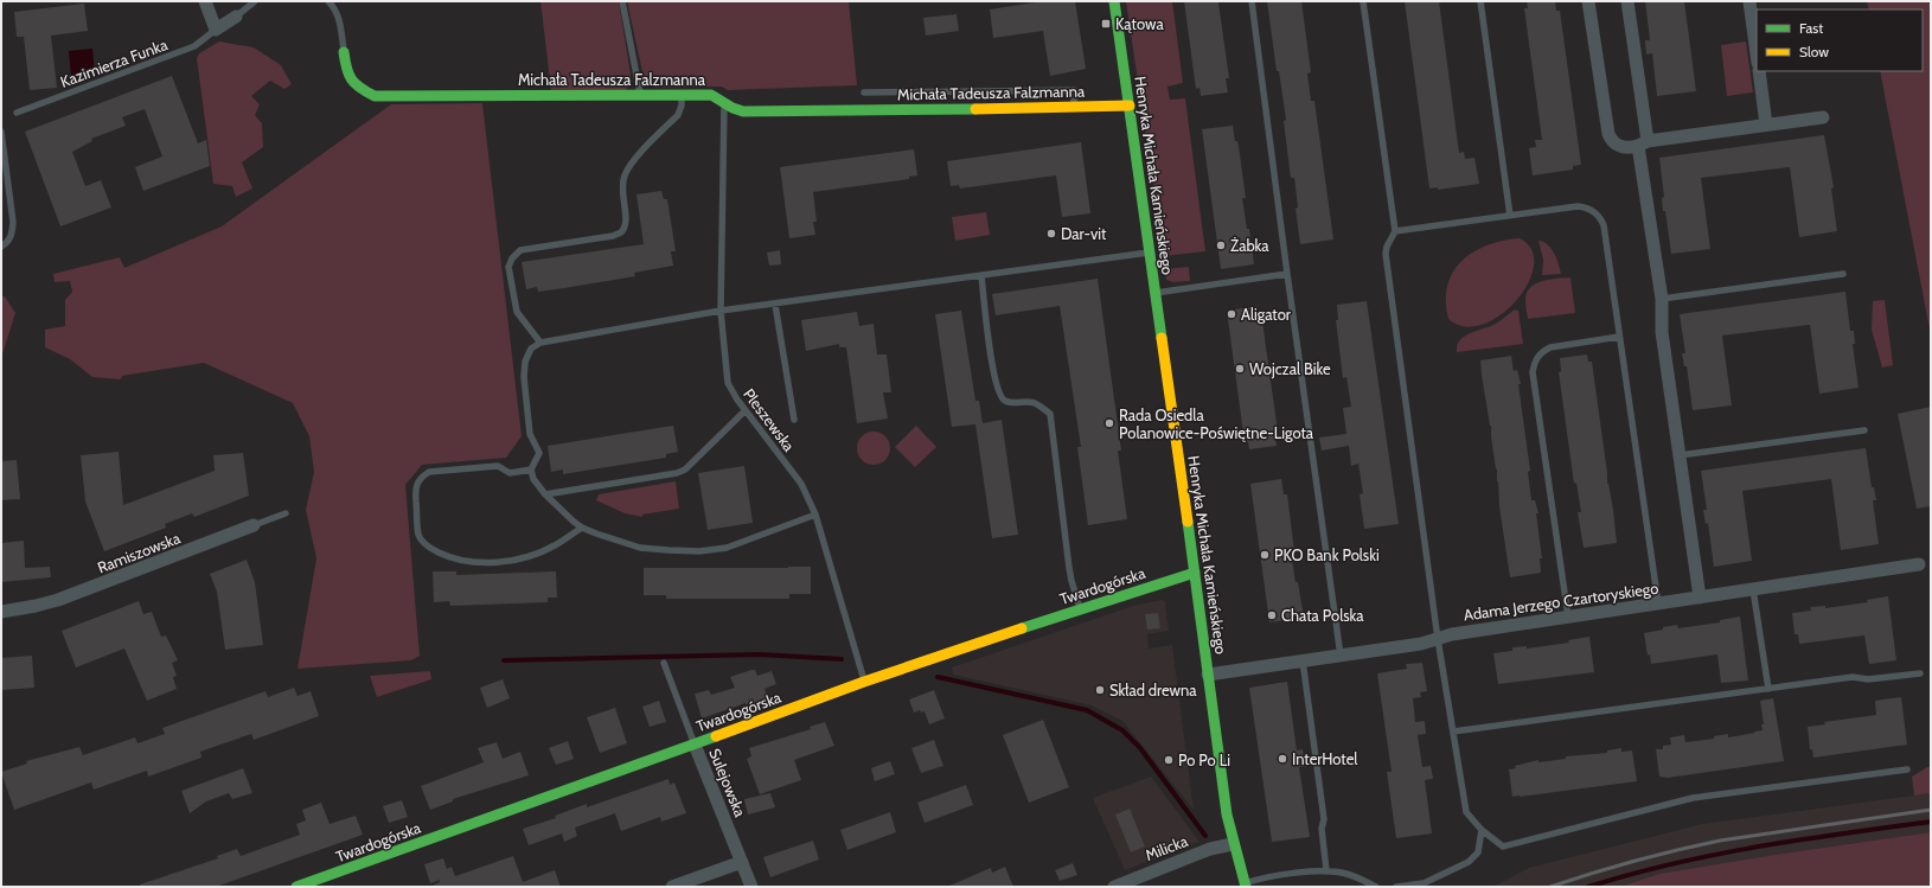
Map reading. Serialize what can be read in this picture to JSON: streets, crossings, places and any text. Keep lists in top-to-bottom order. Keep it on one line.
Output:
{"streets":{"street":["Michała Tadeusza Falzmanna","Henryka Michała Kamieńskiego","Ramiszowska","Twardogórska","Adama Jerzego Czartoryskiego","Sulejowska","Milicka"],"lane":["Kazimierza Funka","Pleszewska"]},"crossings":[["Michała Tadeusza Falzmanna","Henryka Michała Kamieńskiego"],["Michała Tadeusza Falzmanna","Pleszewska"],["Henryka Michała Kamieńskiego","Twardogórska"],["Henryka Michała Kamieńskiego","Adama Jerzego Czartoryskiego"],["Henryka Michała Kamieńskiego","Milicka"],["Pleszewska","Twardogórska"],["Twardogórska","Sulejowska"]],"places":{"transit":["Kątowa"],"other":["Dar-vit","Żabka","Aligator","Wojczal Bike","Rada Osiedla Polanowice-Poświętne-Ligota","PKO Bank Polski","Chata Polska","Skład drewna","InterHotel","Po Po Li"]},"legend":["Fast","Slow"]}
